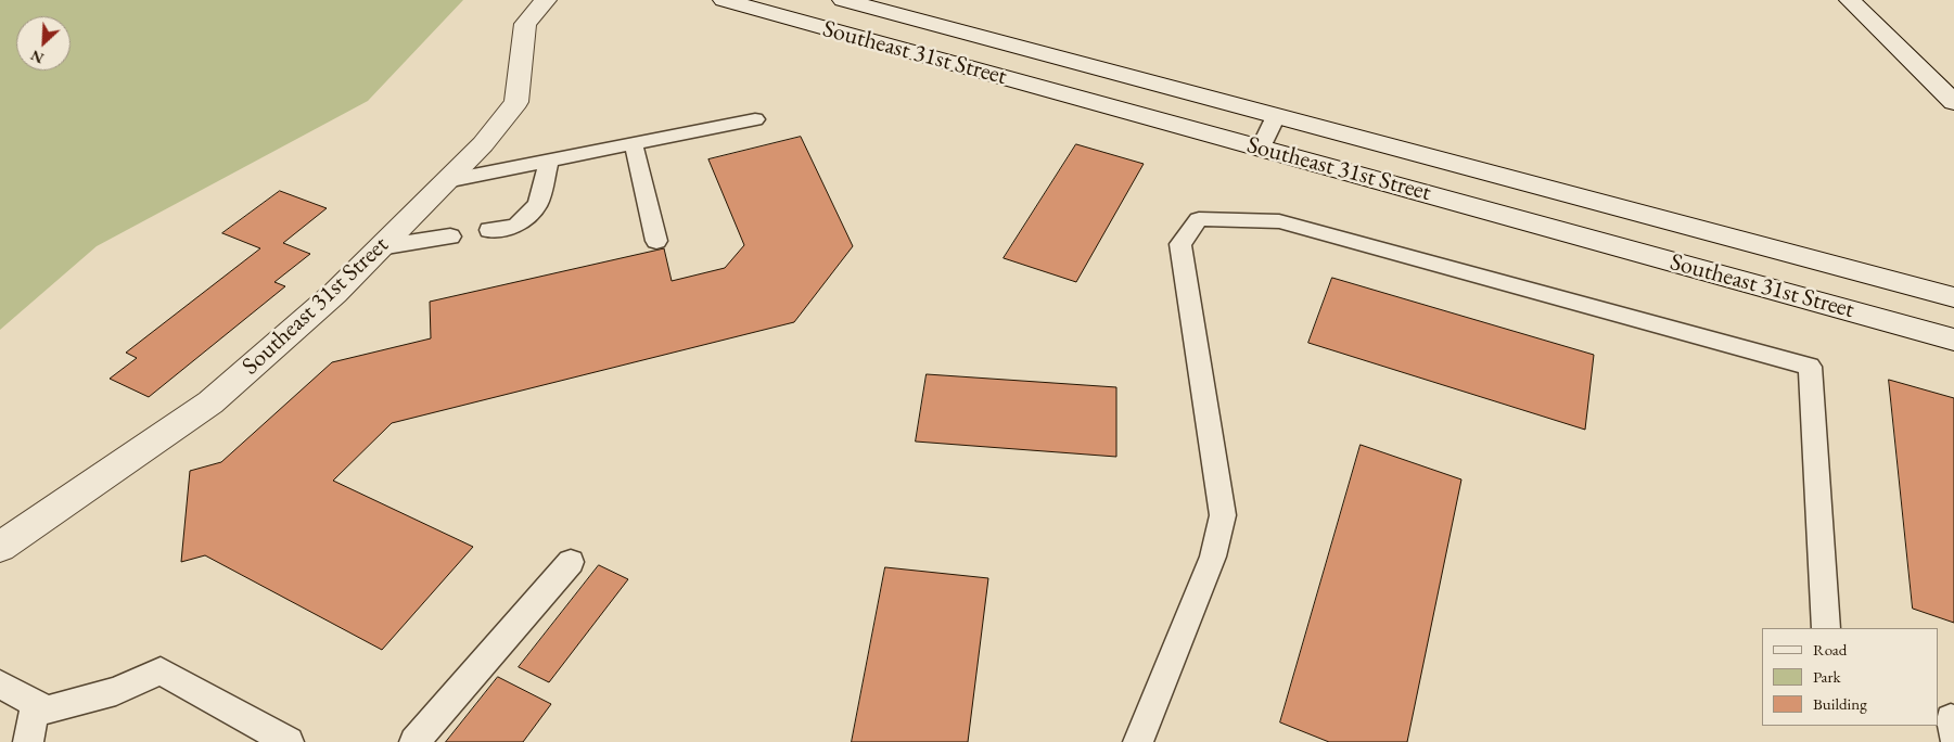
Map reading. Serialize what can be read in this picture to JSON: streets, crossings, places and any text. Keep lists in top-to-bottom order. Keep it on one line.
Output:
{"streets":{"main road":["Southeast 31st Street"]},"legend":["Road","Park","Building"],"north":"bottom left"}
